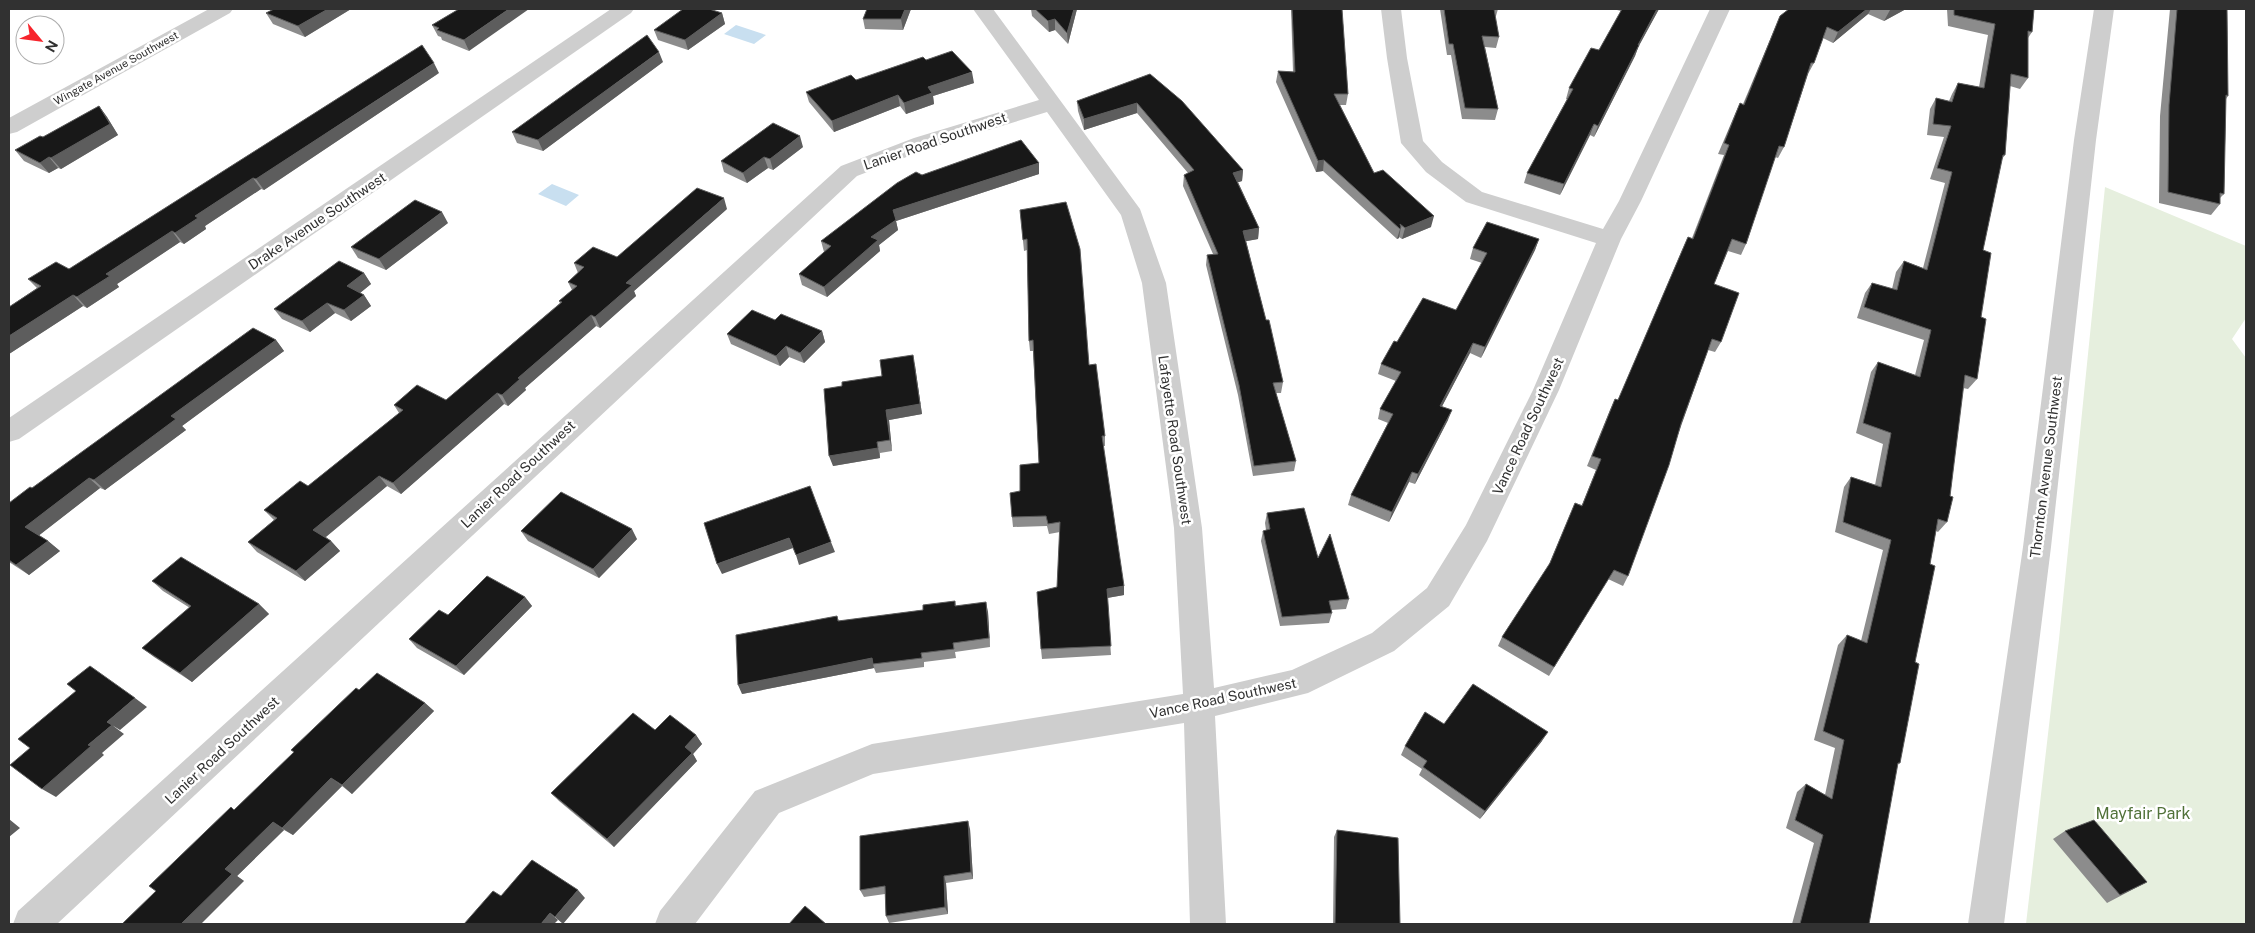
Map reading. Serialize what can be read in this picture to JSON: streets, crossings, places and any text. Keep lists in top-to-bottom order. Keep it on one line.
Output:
{"streets":{"street":["Wingate Avenue Southwest","Lanier Road Southwest","Drake Avenue Southwest","Vance Road Southwest","Lafayette Road Southwest","Thornton Avenue Southwest"]},"crossings":[["Lanier Road Southwest","Lafayette Road Southwest"],["Vance Road Southwest","Lafayette Road Southwest"]],"parks":["Mayfair Park"],"north":"bottom right"}
